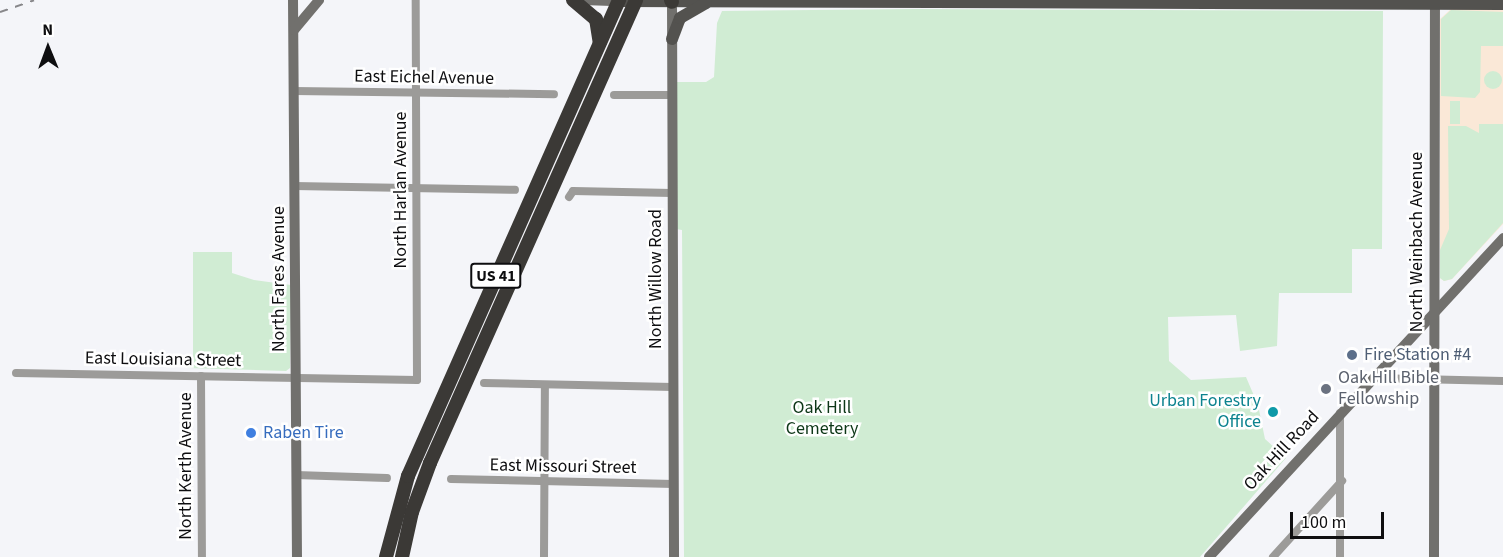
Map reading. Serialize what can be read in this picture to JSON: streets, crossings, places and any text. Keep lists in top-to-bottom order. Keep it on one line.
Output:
{"streets":{"highway":["US 41"],"street":["East Eichel Avenue","North Harlan Avenue","North Weinbach Avenue","North Fares Avenue","North Willow Road","East Louisiana Street","Oak Hill Road","North Kerth Avenue","East Missouri Street"]},"crossings":[["East Eichel Avenue","North Harlan Avenue"],["East Eichel Avenue","North Fares Avenue"],["North Harlan Avenue","East Louisiana Street"],["North Weinbach Avenue","Oak Hill Road"],["North Fares Avenue","East Louisiana Street"],["North Willow Road","East Missouri Street"],["East Louisiana Street","North Kerth Avenue"]],"parks":["Oak Hill Cemetery"],"places":["Fire Station #4","Oak Hill Bible Fellowship","Urban Forestry Office","Raben Tire"],"scale_bar":"100 m","north":"top"}
